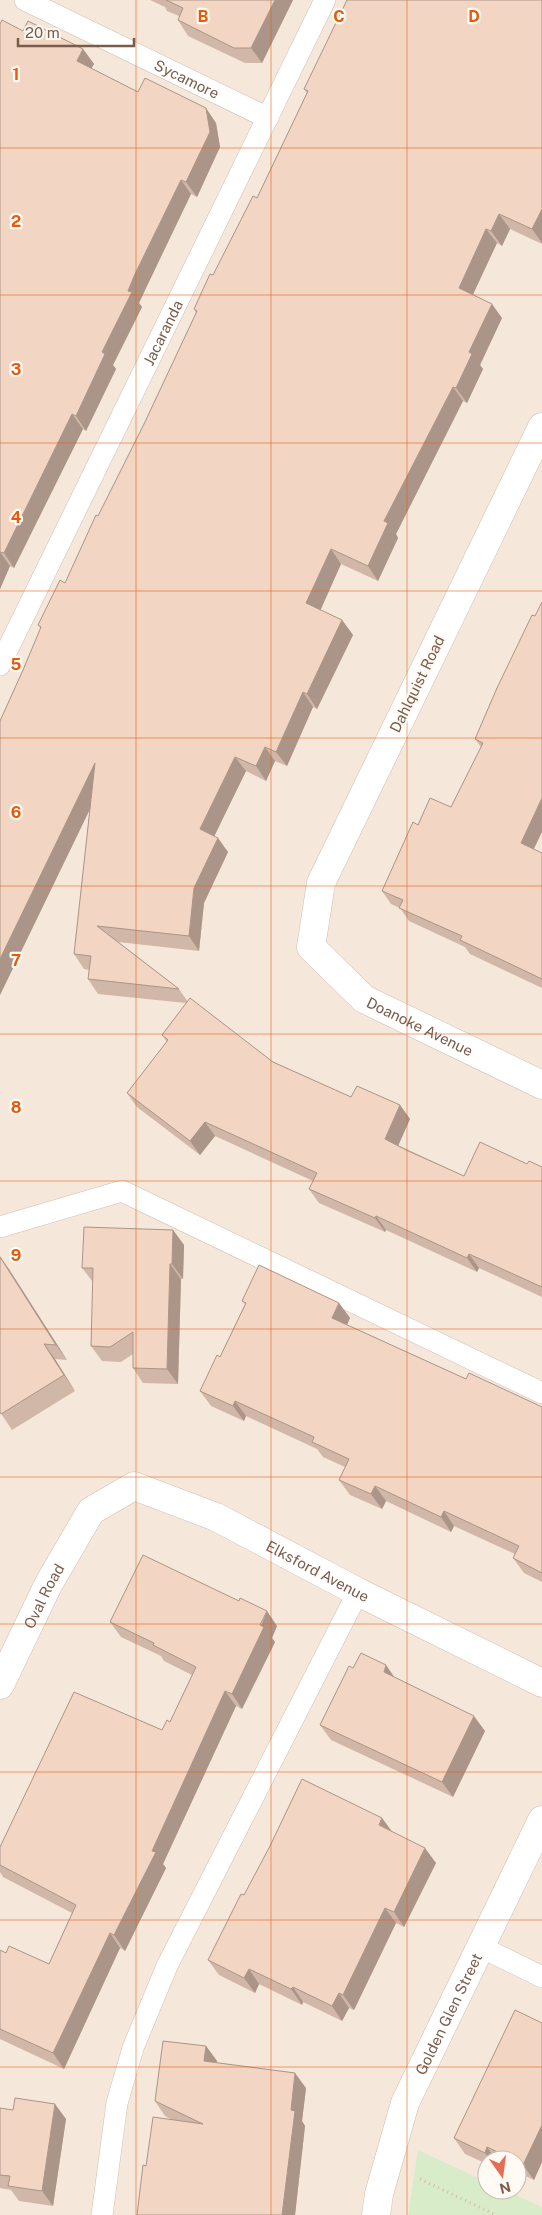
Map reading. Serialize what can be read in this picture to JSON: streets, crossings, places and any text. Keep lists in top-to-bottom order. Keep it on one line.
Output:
{"streets":{"street":["Dahlquist Road","Doanoke Avenue","Elksford Avenue","Oval Road","Golden Glen Street"],"lane":["Sycamore","Jacaranda"]},"crossings":[["Sycamore","Jacaranda"],["Dahlquist Road","Doanoke Avenue"],["Elksford Avenue","Oval Road"]],"scale_bar":"20 m","north":"bottom","grid":{"columns":["B","C","D"],"rows":["1","2","3","4","5","6","7","8","9"]}}
